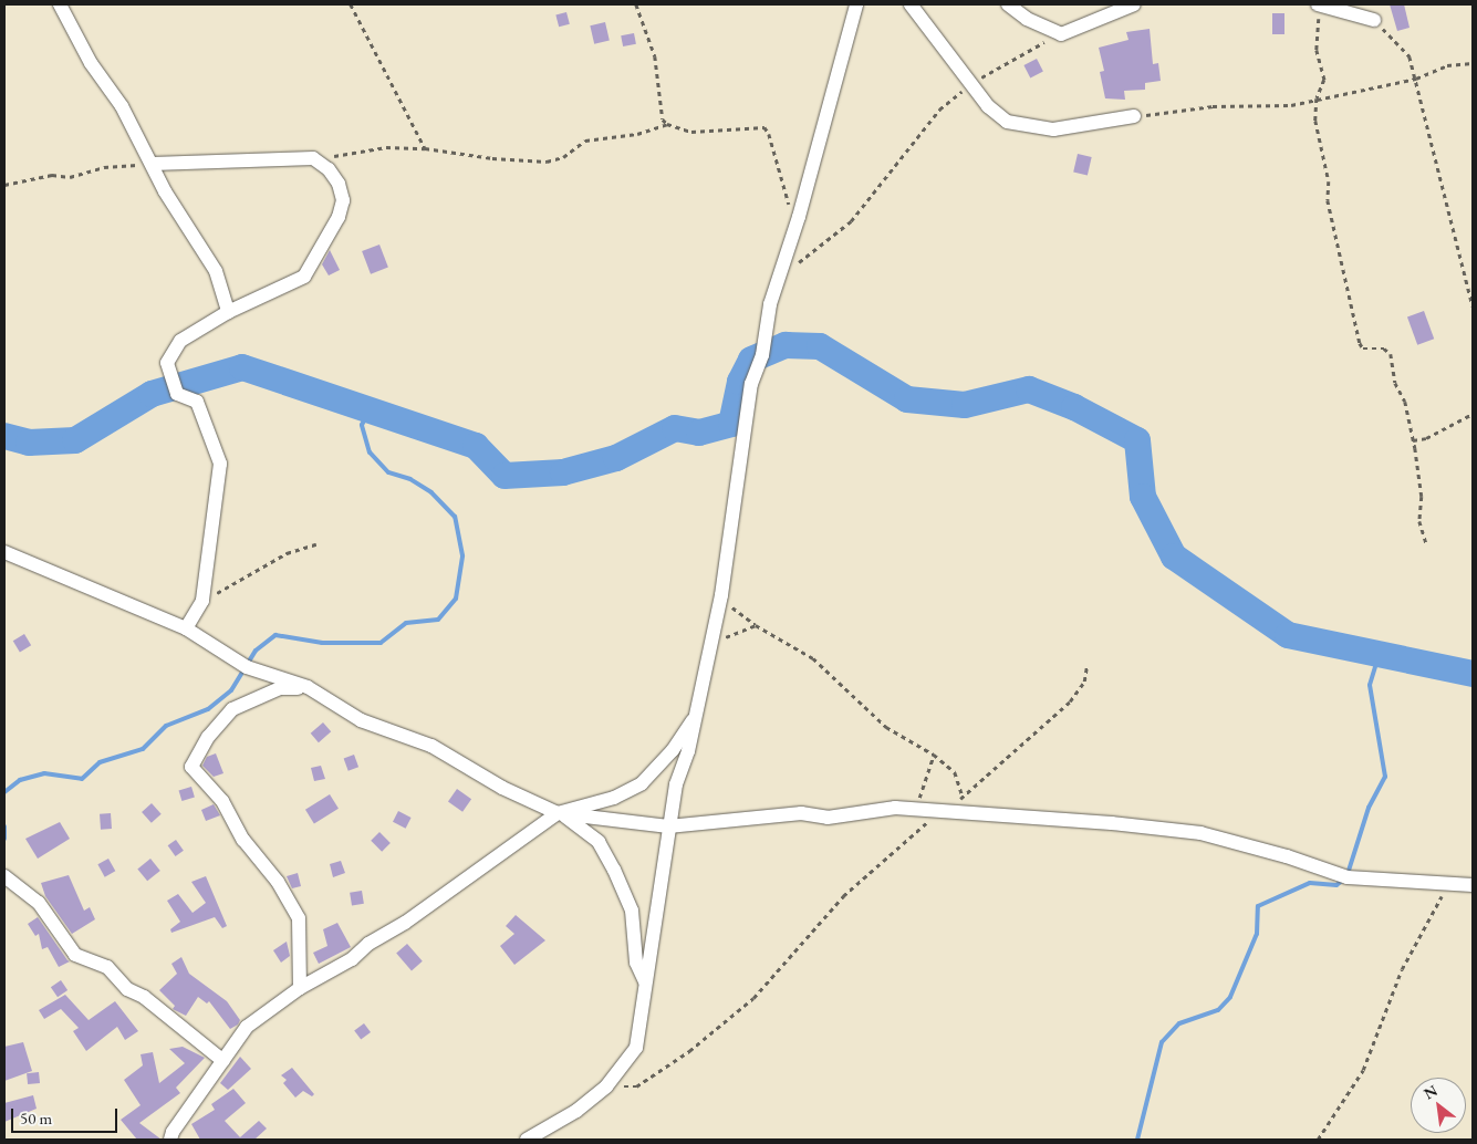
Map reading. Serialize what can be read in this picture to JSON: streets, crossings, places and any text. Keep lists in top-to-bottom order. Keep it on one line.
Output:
{"scale_bar":"50 m","north":"top left"}
